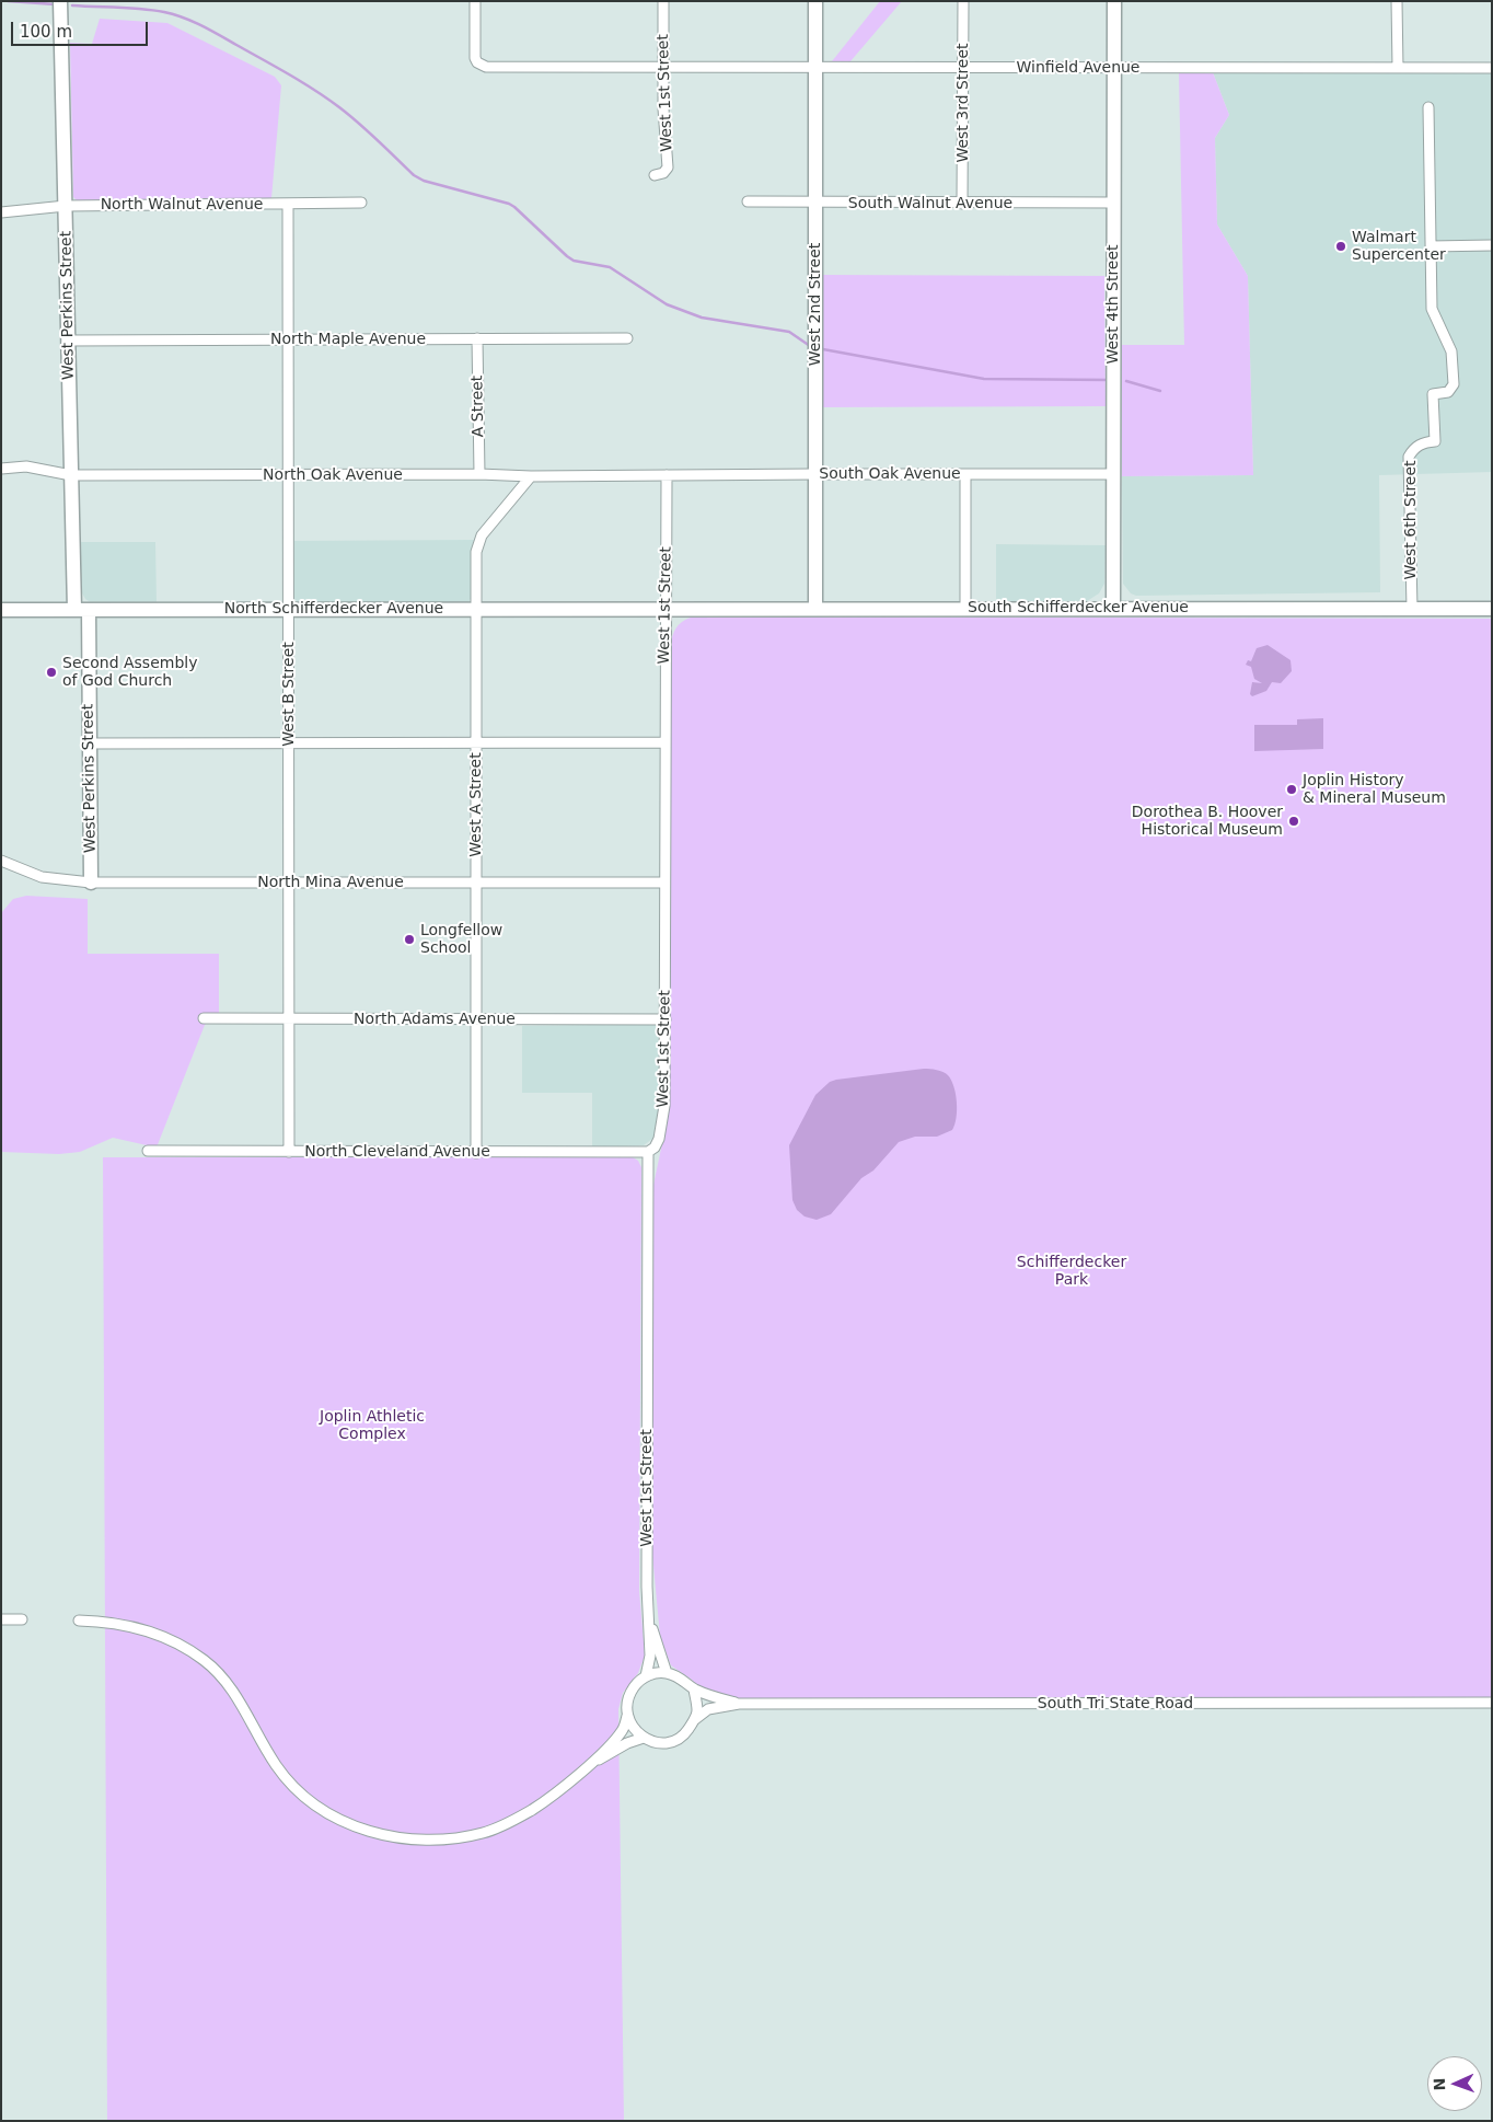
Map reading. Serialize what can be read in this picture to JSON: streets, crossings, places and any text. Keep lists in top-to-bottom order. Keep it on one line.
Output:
{"streets":{"street":["Winfield Avenue","West 1st Street","West 3rd Street","South Walnut Avenue","North Walnut Avenue","West 2nd Street","West 4th Street","West Perkins Street","North Maple Avenue","A Street","South Oak Avenue","North Oak Avenue","West 6th Street","South Schifferdecker Avenue","North Schifferdecker Avenue","West B Street","West A Street","North Mina Avenue","North Adams Avenue","North Cleveland Avenue","South Tri State Road"]},"crossings":[["Winfield Avenue","West 1st Street"],["Winfield Avenue","West 3rd Street"],["Winfield Avenue","West 2nd Street"],["Winfield Avenue","West 4th Street"],["West 1st Street","South Oak Avenue"],["West 1st Street","North Oak Avenue"],["West 1st Street","South Schifferdecker Avenue"],["West 1st Street","North Schifferdecker Avenue"],["West 1st Street","North Mina Avenue"],["West 1st Street","North Adams Avenue"],["West 1st Street","North Cleveland Avenue"],["West 1st Street","South Tri State Road"],["West 3rd Street","South Walnut Avenue"],["South Walnut Avenue","West 2nd Street"],["South Walnut Avenue","West 4th Street"],["North Walnut Avenue","West Perkins Street"],["North Walnut Avenue","West B Street"],["West 2nd Street","South Oak Avenue"],["West 2nd Street","South Schifferdecker Avenue"],["West 4th Street","South Oak Avenue"],["West 4th Street","South Schifferdecker Avenue"],["West Perkins Street","North Maple Avenue"],["West Perkins Street","North Oak Avenue"],["West Perkins Street","North Schifferdecker Avenue"],["West Perkins Street","North Mina Avenue"],["North Maple Avenue","A Street"],["North Maple Avenue","West B Street"],["A Street","North Oak Avenue"],["South Oak Avenue","North Oak Avenue"],["North Oak Avenue","West B Street"],["North Oak Avenue","West A Street"],["West 6th Street","South Schifferdecker Avenue"],["South Schifferdecker Avenue","North Schifferdecker Avenue"],["North Schifferdecker Avenue","West B Street"],["North Schifferdecker Avenue","West A Street"],["West B Street","North Mina Avenue"],["West B Street","North Adams Avenue"],["West B Street","North Cleveland Avenue"],["West A Street","North Mina Avenue"],["West A Street","North Adams Avenue"],["West A Street","North Cleveland Avenue"]],"parks":["Schifferdecker Park","Joplin Athletic Complex"],"places":["Walmart Supercenter","Second Assembly of God Church","Joplin History & Mineral Museum","Dorothea B. Hoover Historical Museum","Longfellow School"],"scale_bar":"100 m","north":"left"}
